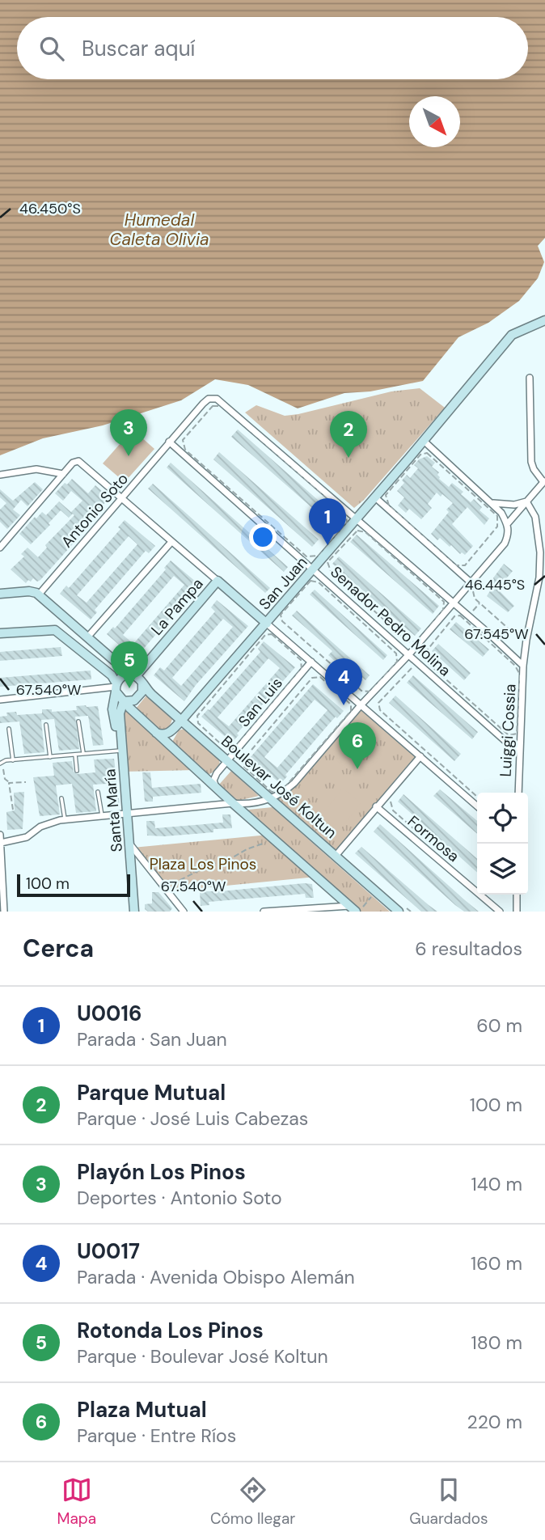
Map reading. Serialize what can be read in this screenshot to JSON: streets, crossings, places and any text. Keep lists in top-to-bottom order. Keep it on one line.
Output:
{"streets":{"street":["Antonio Soto","San Juan","La Pampa","Senador Pedro Molina","San Luis","Luiggi Cossia","Boulevar José Koltun","Santa María","Formosa"]},"crossings":[["Antonio Soto","San Juan"],["Antonio Soto","Senador Pedro Molina"],["Antonio Soto","Boulevar José Koltun"],["San Juan","Senador Pedro Molina"],["San Juan","Boulevar José Koltun"],["La Pampa","Boulevar José Koltun"],["La Pampa","Santa María"],["Senador Pedro Molina","Luiggi Cossia"],["San Luis","Boulevar José Koltun"],["Boulevar José Koltun","Santa María"]],"water":["Humedal Caleta Olivia"],"parks":["Plaza Los Pinos"],"scale_bar":"100 m","north":"bottom right","page":{"search":"Buscar aquí","pins":["3","2","1","5","4","6"],"scale":"100 m","heading":["Cerca","6 resultados"],"list":[{"mark":"1","name":"U0016","note":"Parada · San Juan","value":"60 m"},{"mark":"2","name":"Parque Mutual","note":"Parque · José Luis Cabezas","value":"100 m"},{"mark":"3","name":"Playón Los Pinos","note":"Deportes · Antonio Soto","value":"140 m"},{"mark":"4","name":"U0017","note":"Parada · Avenida Obispo Alemán","value":"160 m"},{"mark":"5","name":"Rotonda Los Pinos","note":"Parque · Boulevar José Koltun","value":"180 m"},{"mark":"6","name":"Plaza Mutual","note":"Parque · Entre Ríos","value":"220 m"}],"nav":["Mapa","Cómo llegar","Guardados"]},"coordinates":["46.450°S","46.445°S","67.545°W","67.540°W"]}
